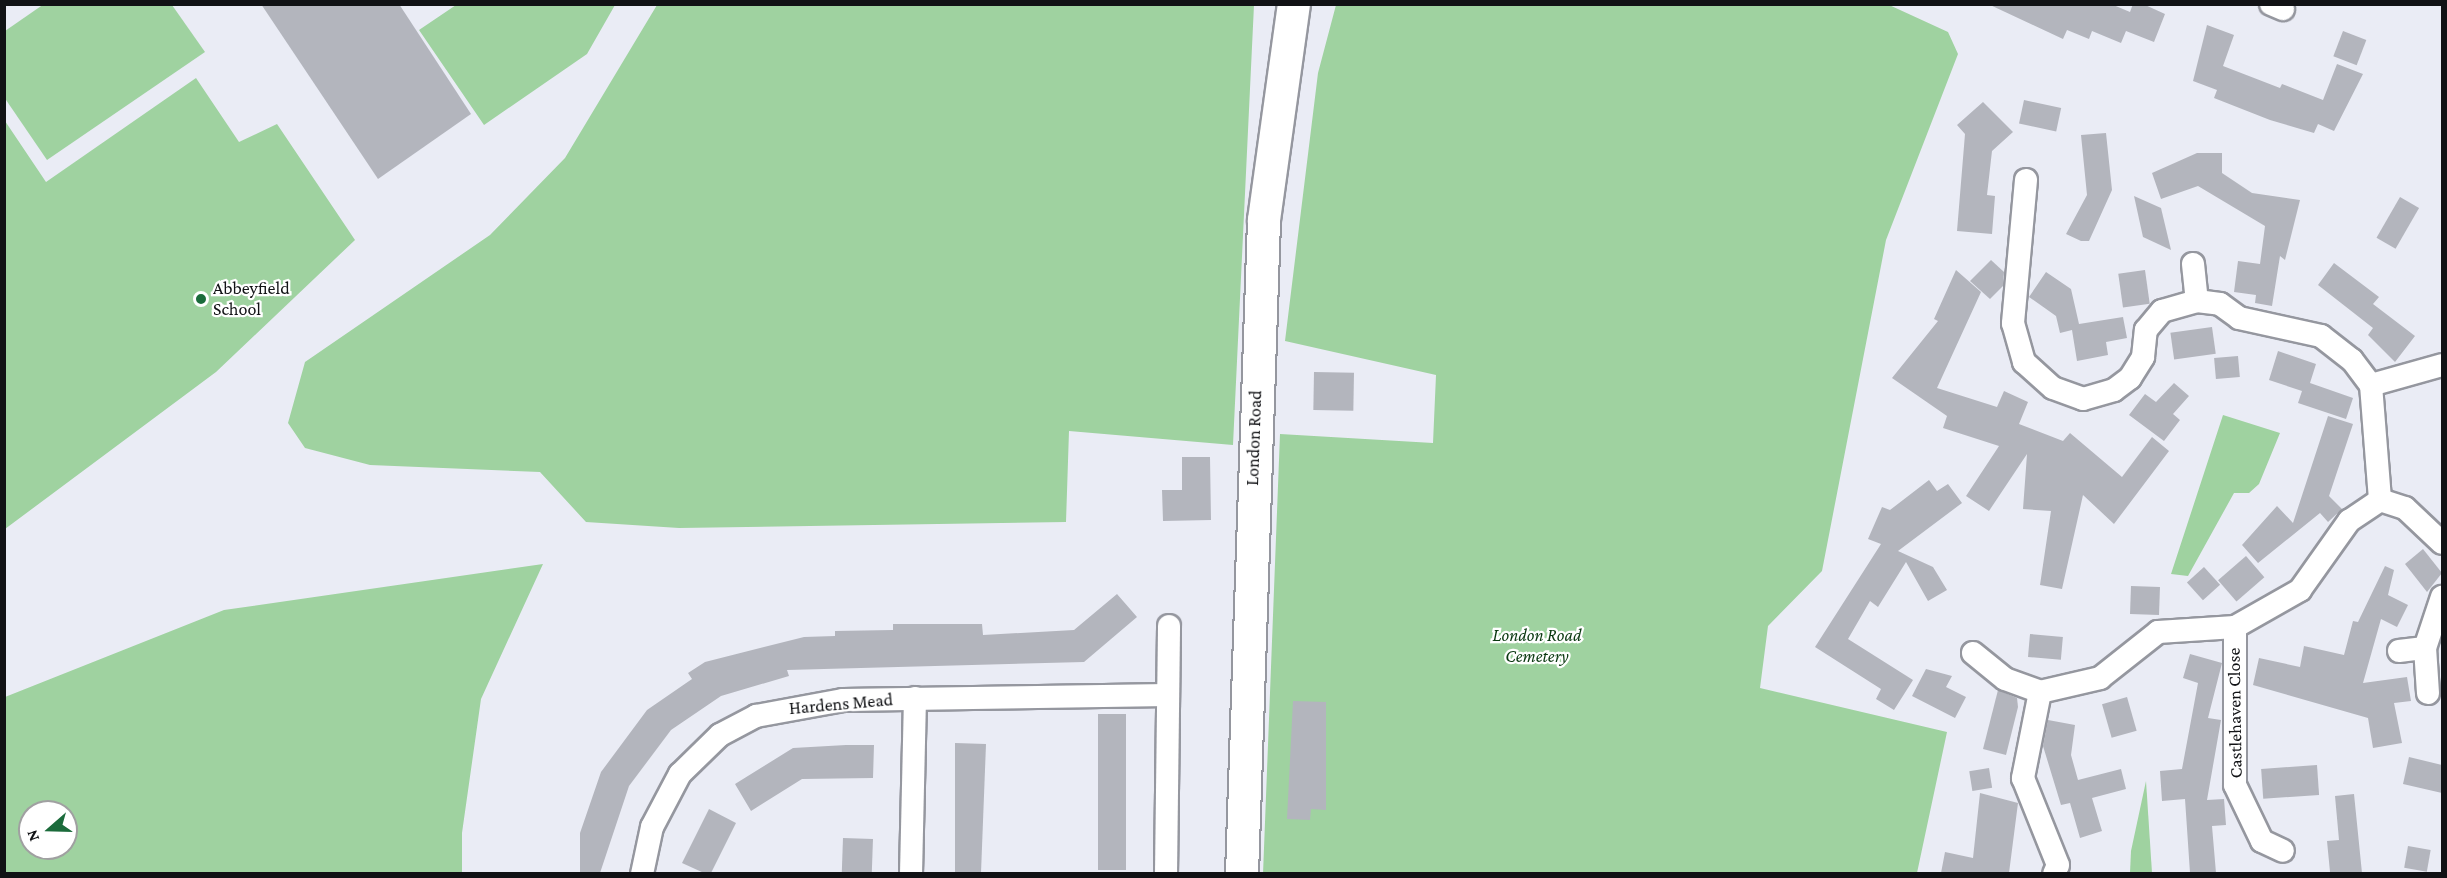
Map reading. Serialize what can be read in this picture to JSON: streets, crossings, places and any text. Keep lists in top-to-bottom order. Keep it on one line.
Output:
{"streets":{"street":["London Road","Hardens Mead","Castlehaven Close"]},"parks":["London Road Cemetery"],"places":["Abbeyfield School"],"north":"left"}
